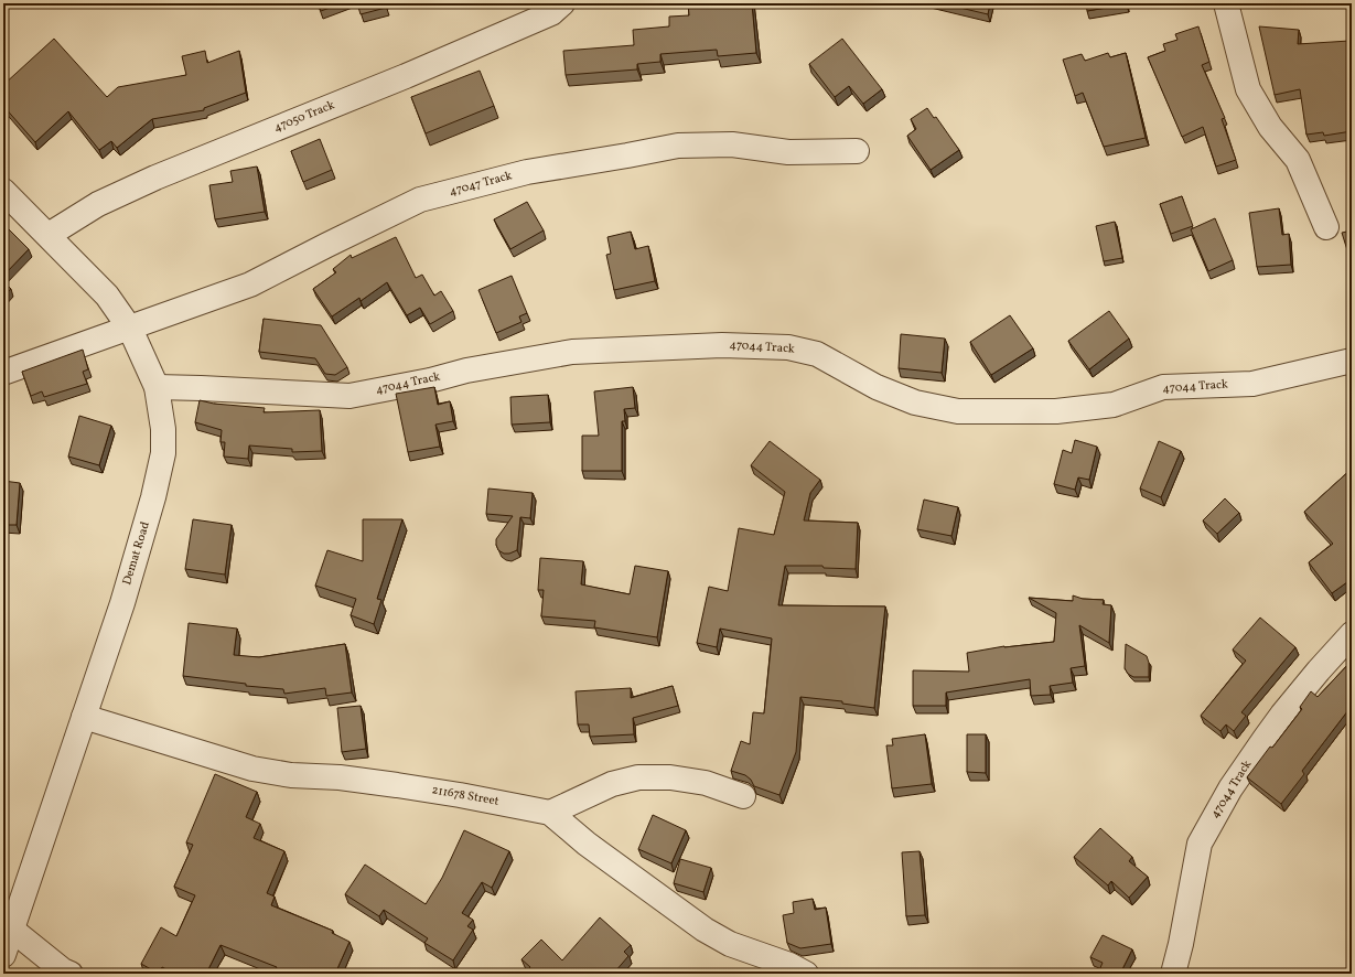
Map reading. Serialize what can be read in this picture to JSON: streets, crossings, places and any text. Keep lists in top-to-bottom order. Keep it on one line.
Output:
{"streets":{"street":["47050 Track","47047 Track","47044 Track","Demat Road","211678 Street"]},"crossings":[["47050 Track","Demat Road"],["47047 Track","Demat Road"],["47044 Track","Demat Road"],["Demat Road","211678 Street"]]}
